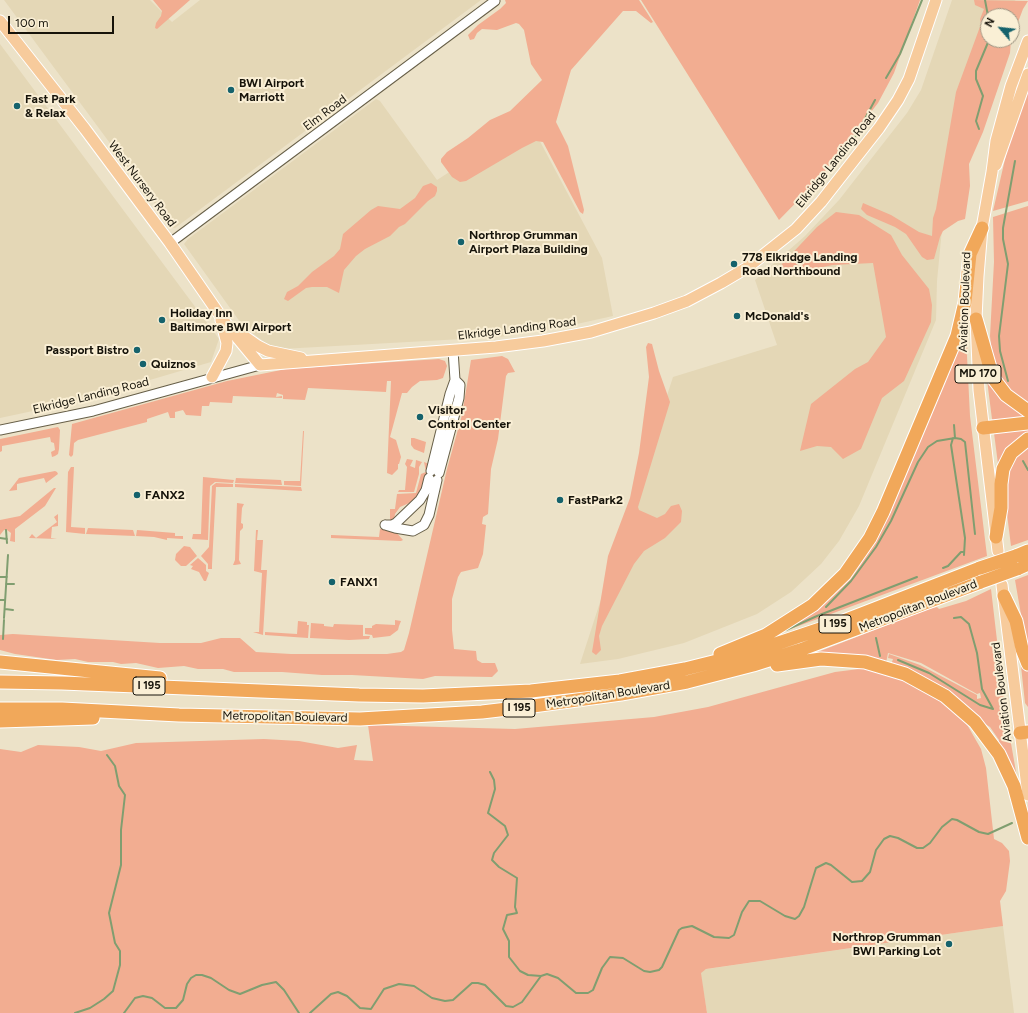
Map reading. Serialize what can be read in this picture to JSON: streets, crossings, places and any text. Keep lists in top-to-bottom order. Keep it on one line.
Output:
{"streets":{"highway":["Metropolitan Boulevard","I 195"],"main road":["Elkridge Landing Road","West Nursery Road","Aviation Boulevard","MD 170"],"street":["Elm Road"]},"crossings":[["Elm Road","West Nursery Road"],["Elkridge Landing Road","West Nursery Road"]],"places":["BWI Airport Marriott","Fast Park & Relax","Northrop Grumman Airport Plaza Building","778 Elkridge Landing Road Northbound","McDonald's","Holiday Inn Baltimore BWI Airport","Passport Bistro","Quiznos","Visitor Control Center","FANX2","FastPark2","FANX1","Northrop Grumman BWI Parking Lot"],"scale_bar":"100 m","north":"top left"}
